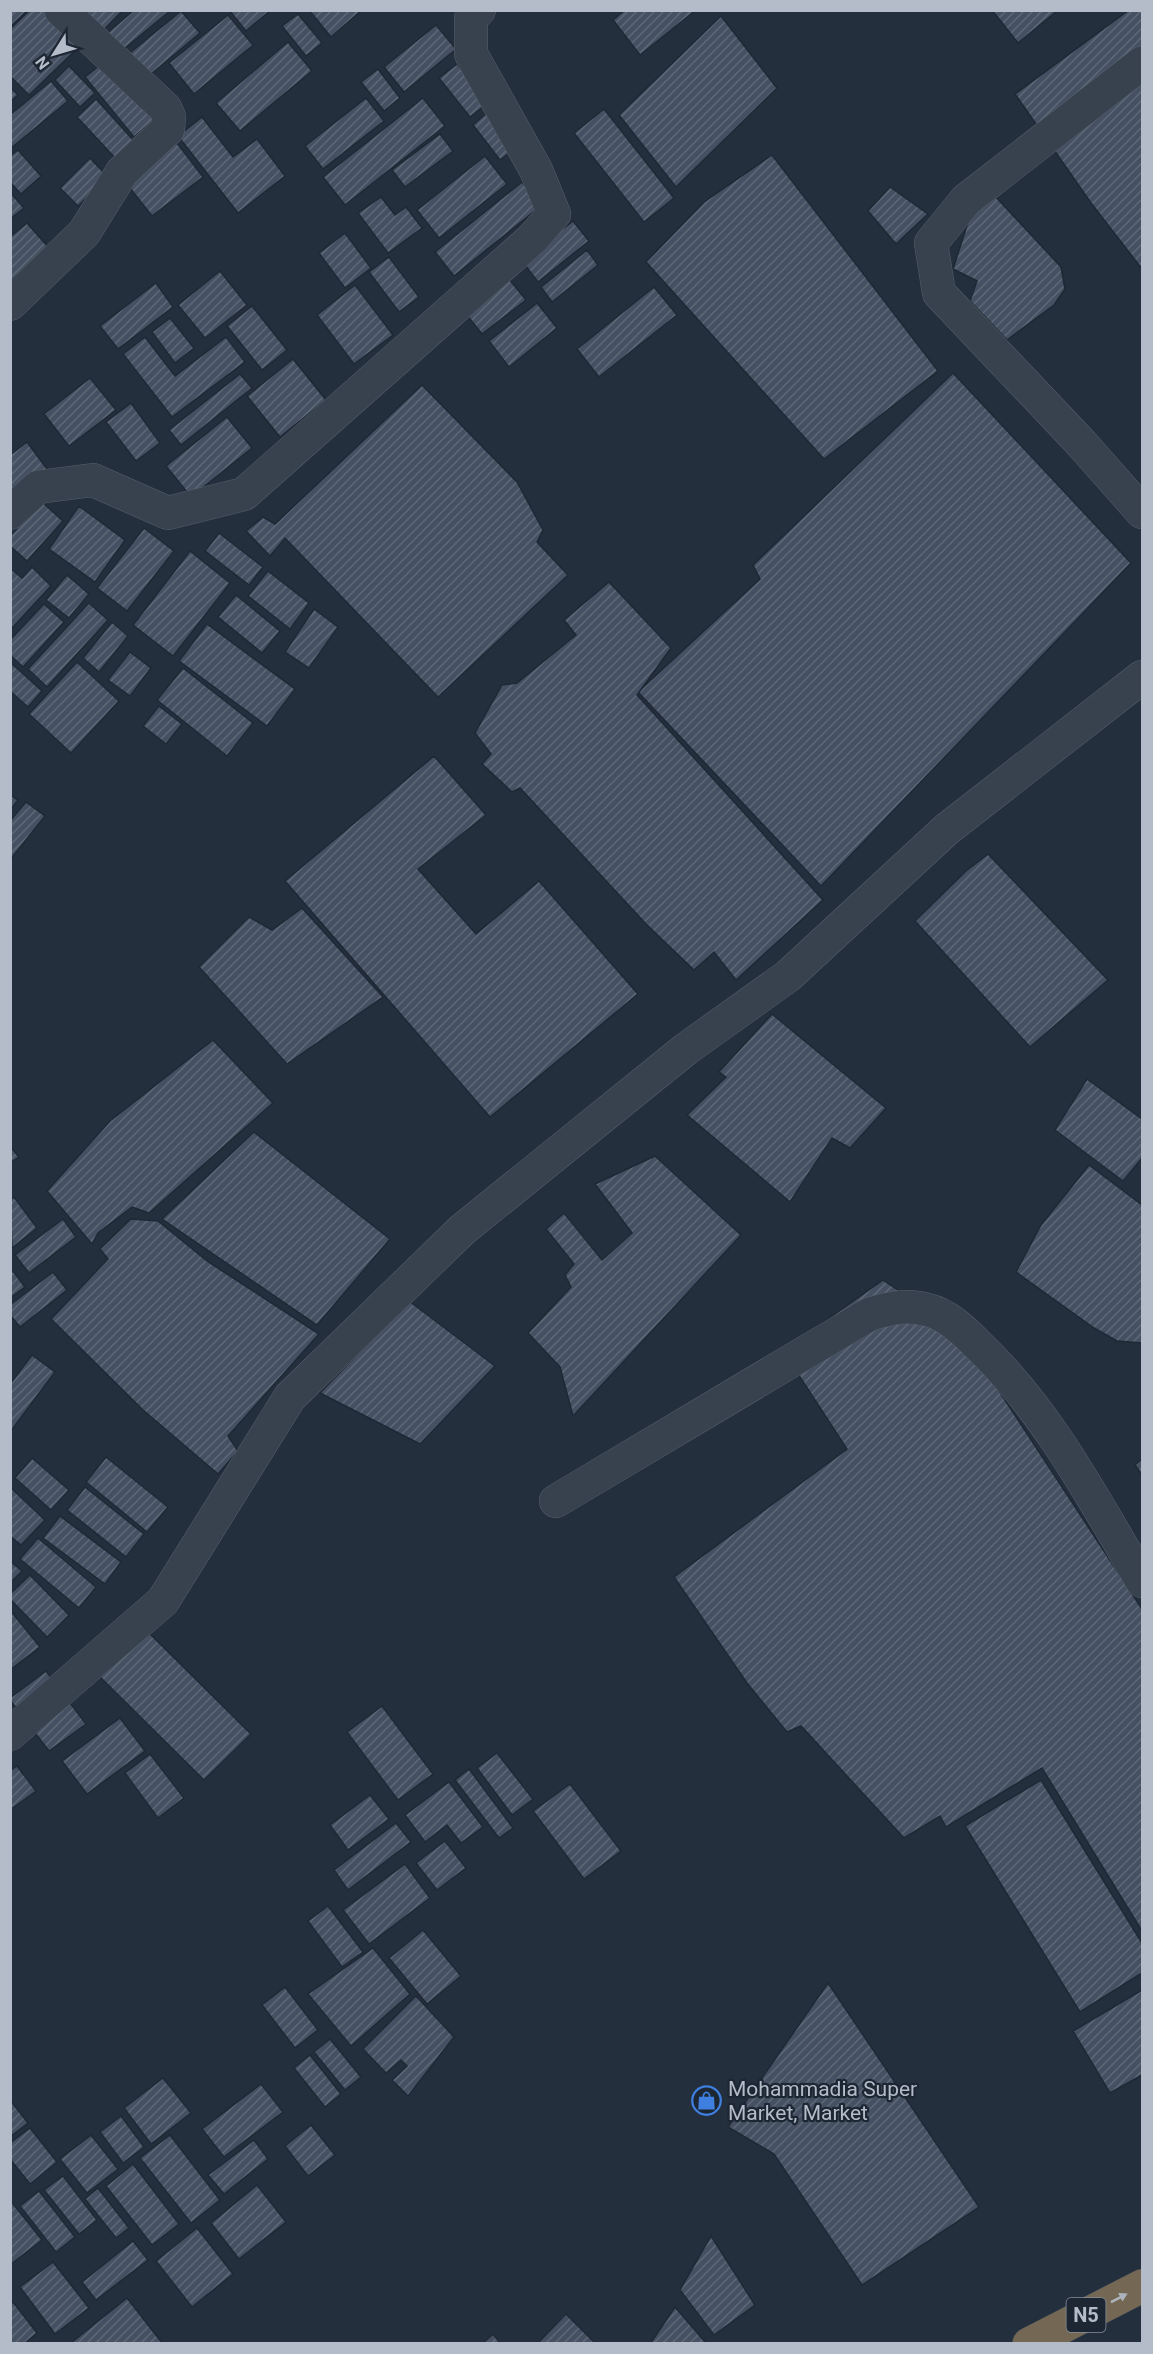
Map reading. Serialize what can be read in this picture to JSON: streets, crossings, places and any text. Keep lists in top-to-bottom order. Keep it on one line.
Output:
{"streets":{"highway":["N5"]},"places":{"shop":["Mohammadia Super Market, Market"]},"north":"bottom left"}
